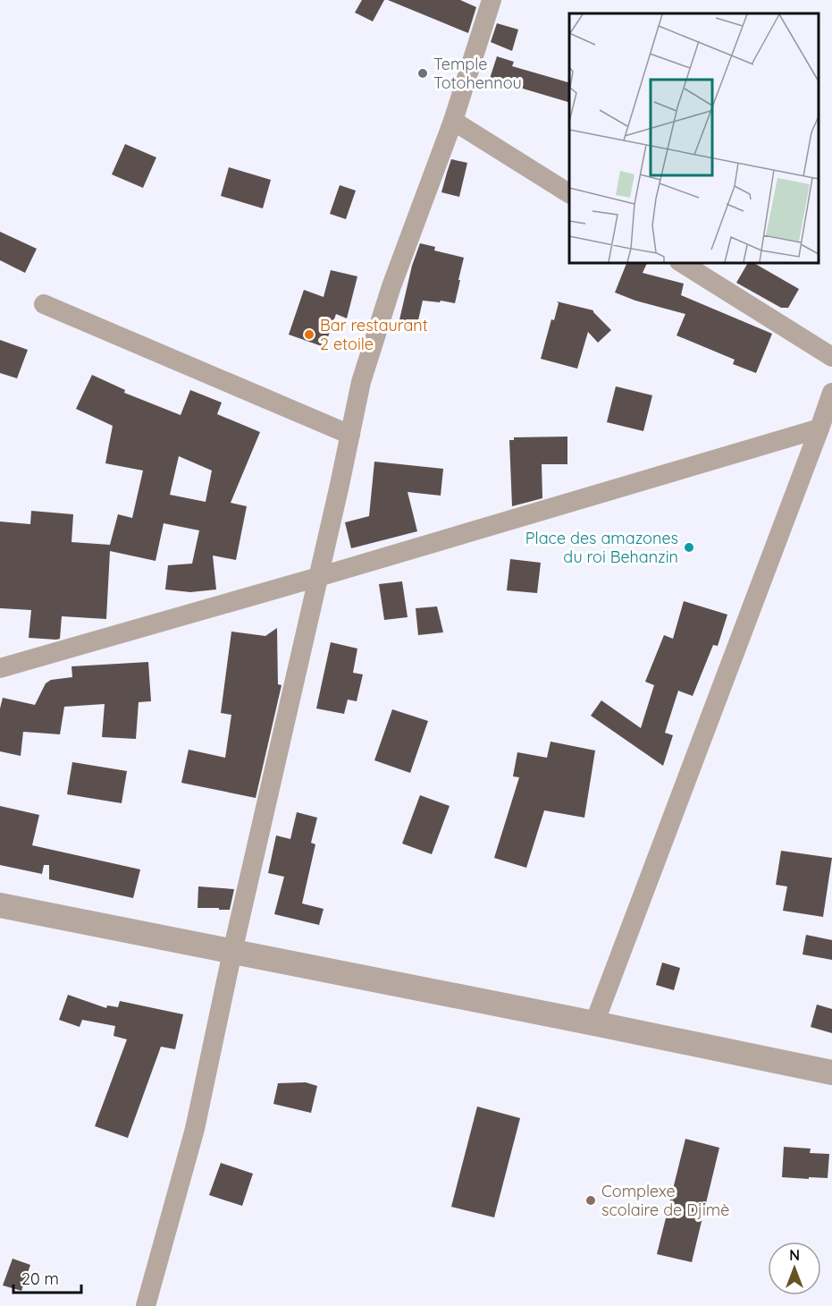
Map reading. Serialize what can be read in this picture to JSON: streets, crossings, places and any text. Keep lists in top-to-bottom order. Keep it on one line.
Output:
{"places":["Temple Totohennou","Bar restaurant 2 etoile","Place des amazones du roi Behanzin","Complexe scolaire de Djimè"],"scale_bar":"20 m","north":"top"}
